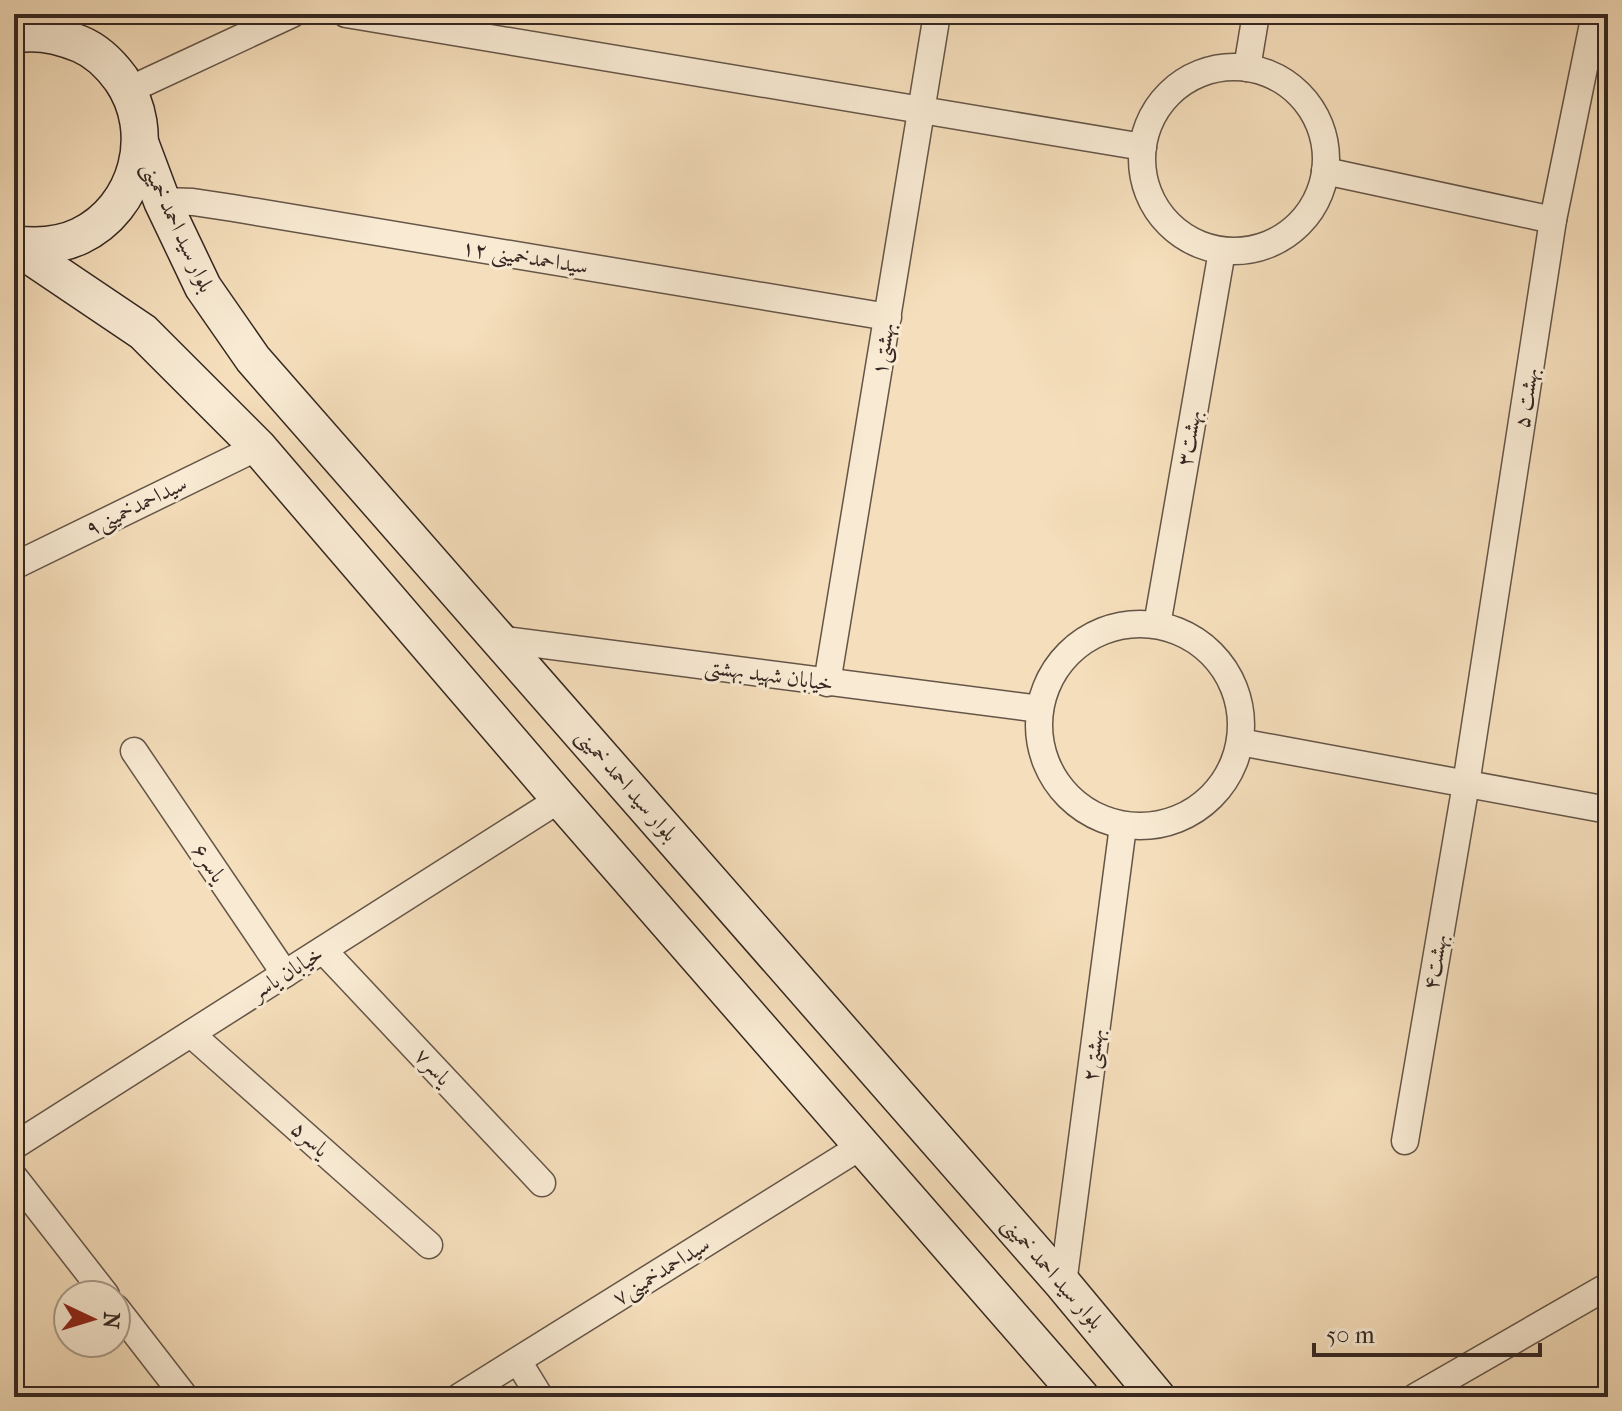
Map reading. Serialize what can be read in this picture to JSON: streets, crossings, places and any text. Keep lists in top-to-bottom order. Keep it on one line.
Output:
{"streets":{"main road":["بلوار سید احمد خمینی"],"street":["سیداحمدخمینی ۱۲","بهشتی۱","بهشت ۵","بهشت۳","سیداحمدخمینی۹","خیابان شهید بهشتی","یاسر۶","بهشت۴","خیابان یاسر","بهشتی۲","یاسر۷","یاسر۵","سیداحمدخمینی۷"]},"crossings":[["بلوار سید احمد خمینی","سیداحمدخمینی ۱۲"],["بلوار سید احمد خمینی","خیابان شهید بهشتی"],["بلوار سید احمد خمینی","بهشتی۲"],["سیداحمدخمینی ۱۲","بهشتی۱"],["بهشتی۱","خیابان شهید بهشتی"],["بهشت ۵","بهشت۴"],["بهشت۳","خیابان شهید بهشتی"],["بهشت۳","بهشتی۲"],["خیابان شهید بهشتی","بهشتی۲"],["یاسر۶","خیابان یاسر"],["خیابان یاسر","یاسر۷"],["خیابان یاسر","یاسر۵"]],"scale_bar":"50 m","north":"right"}
